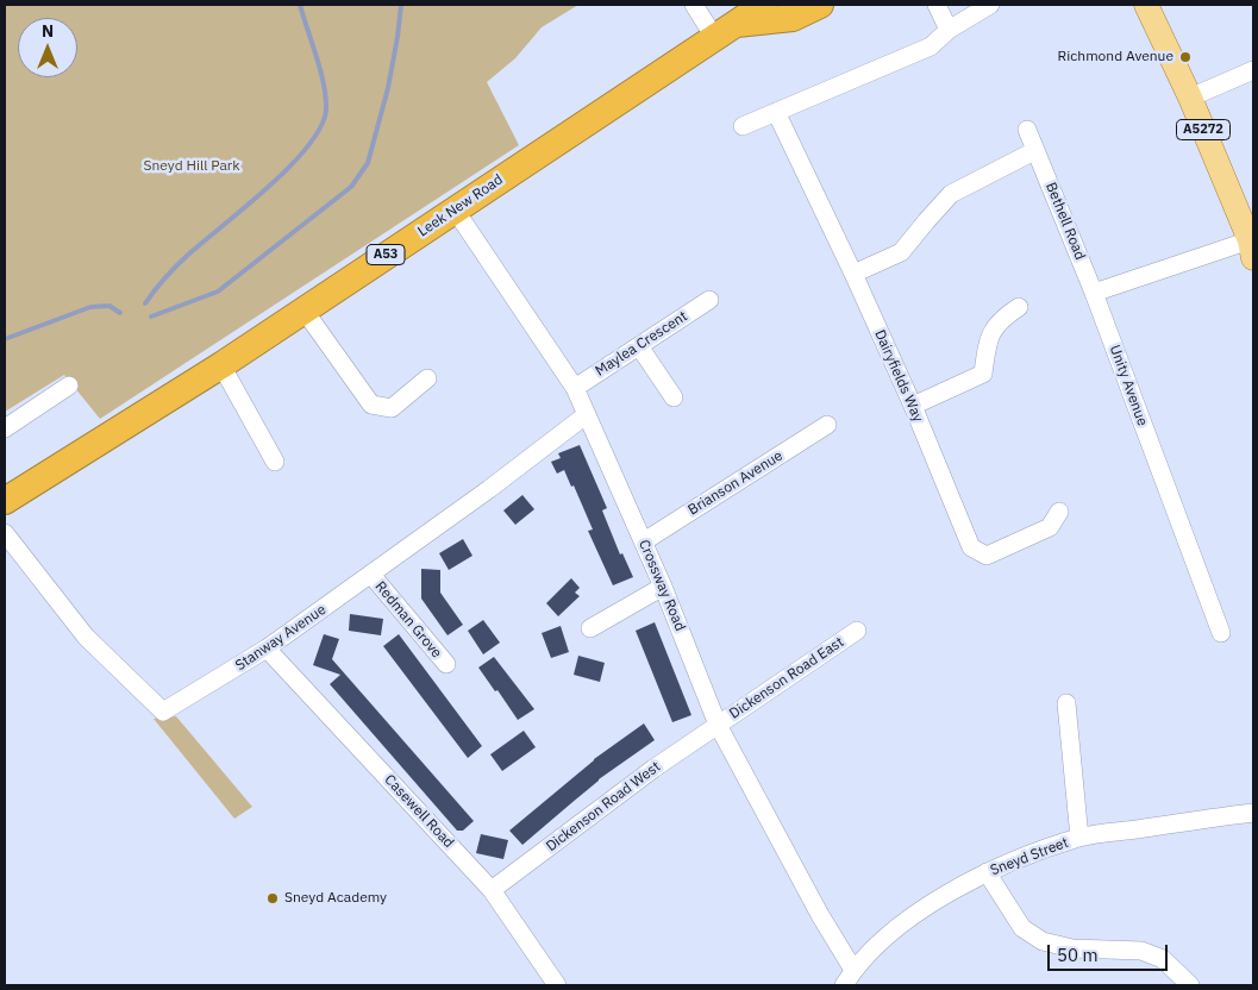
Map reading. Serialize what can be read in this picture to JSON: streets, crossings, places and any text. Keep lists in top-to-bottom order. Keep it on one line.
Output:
{"streets":{"highway":["Leek New Road","A53"],"main road":["A5272"],"street":["Bethell Road","Maylea Crescent","Dairyfields Way","Unity Avenue","Brianson Avenue","Crossway Road","Redman Grove","Stanway Avenue","Dickenson Road East","Dickenson Road West","Casewell Road","Sneyd Street"]},"crossings":[["Leek New Road","Crossway Road"],["Bethell Road","Unity Avenue"],["Maylea Crescent","Crossway Road"],["Brianson Avenue","Crossway Road"],["Crossway Road","Stanway Avenue"],["Crossway Road","Dickenson Road East"],["Crossway Road","Dickenson Road West"],["Crossway Road","Sneyd Street"],["Redman Grove","Stanway Avenue"],["Stanway Avenue","Casewell Road"],["Dickenson Road East","Dickenson Road West"],["Dickenson Road West","Casewell Road"]],"parks":["Sneyd Hill Park"],"places":["Richmond Avenue","Sneyd Academy"],"scale_bar":"50 m","north":"top"}
